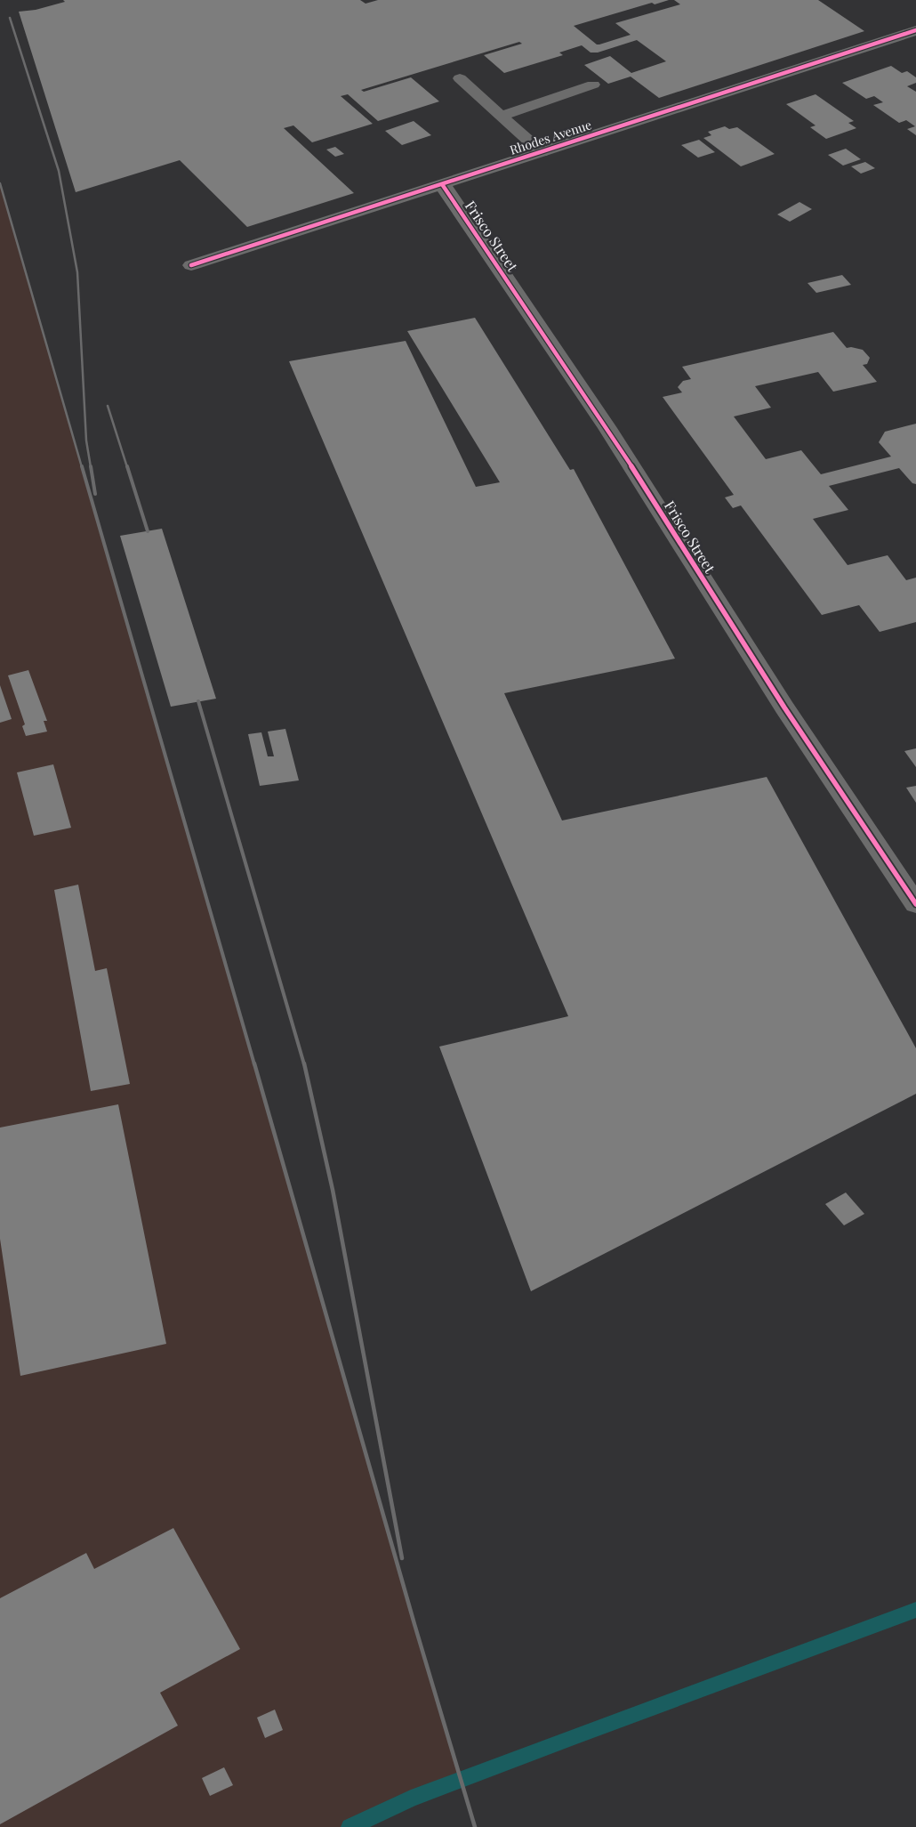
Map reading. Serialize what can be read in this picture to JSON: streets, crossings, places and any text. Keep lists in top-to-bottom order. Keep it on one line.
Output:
{"streets":{"street":["Rhodes Avenue","Frisco Street"]},"crossings":[["Rhodes Avenue","Frisco Street"]]}
